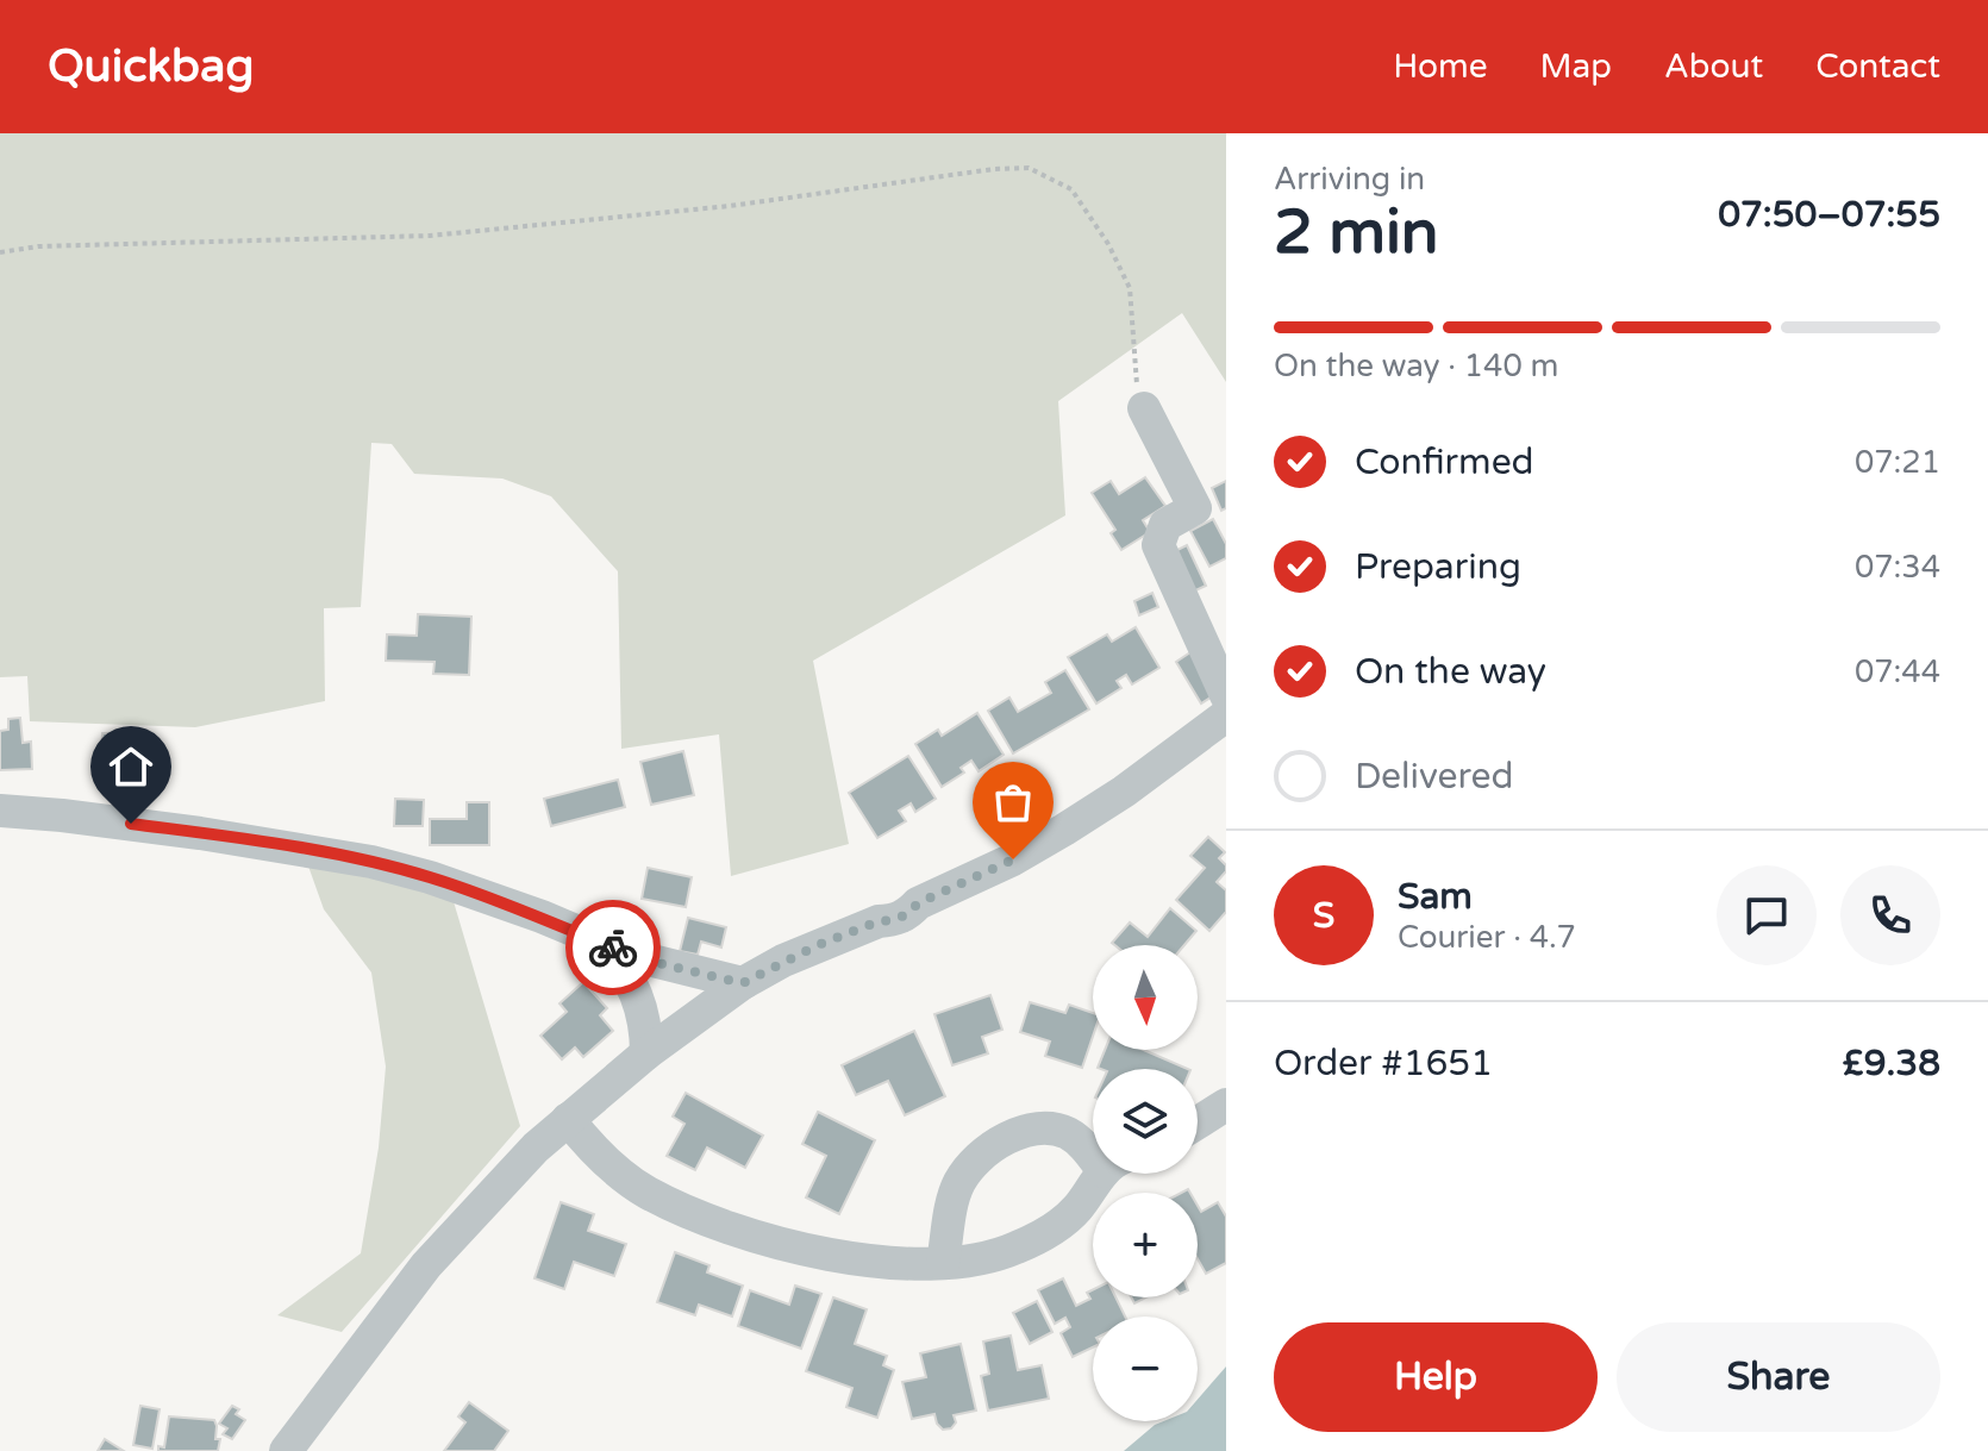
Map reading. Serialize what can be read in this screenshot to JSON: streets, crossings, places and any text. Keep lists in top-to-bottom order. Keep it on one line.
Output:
{"north":"bottom","page":{"header":"Quickbag","nav":["Home","Map","About","Contact"],"heading":["2 min","Arriving in","07:50–07:55"],"panel":["Sam","Courier · 4.7","Order #1651","£9.38"],"bar":"On the way · 140 m","list":[["Confirmed","07:21"],["Preparing","07:34"],["On the way","07:44"],"Delivered"],"round":"S","map_buttons":["+","−"],"buttons":["Help","Share"]}}
